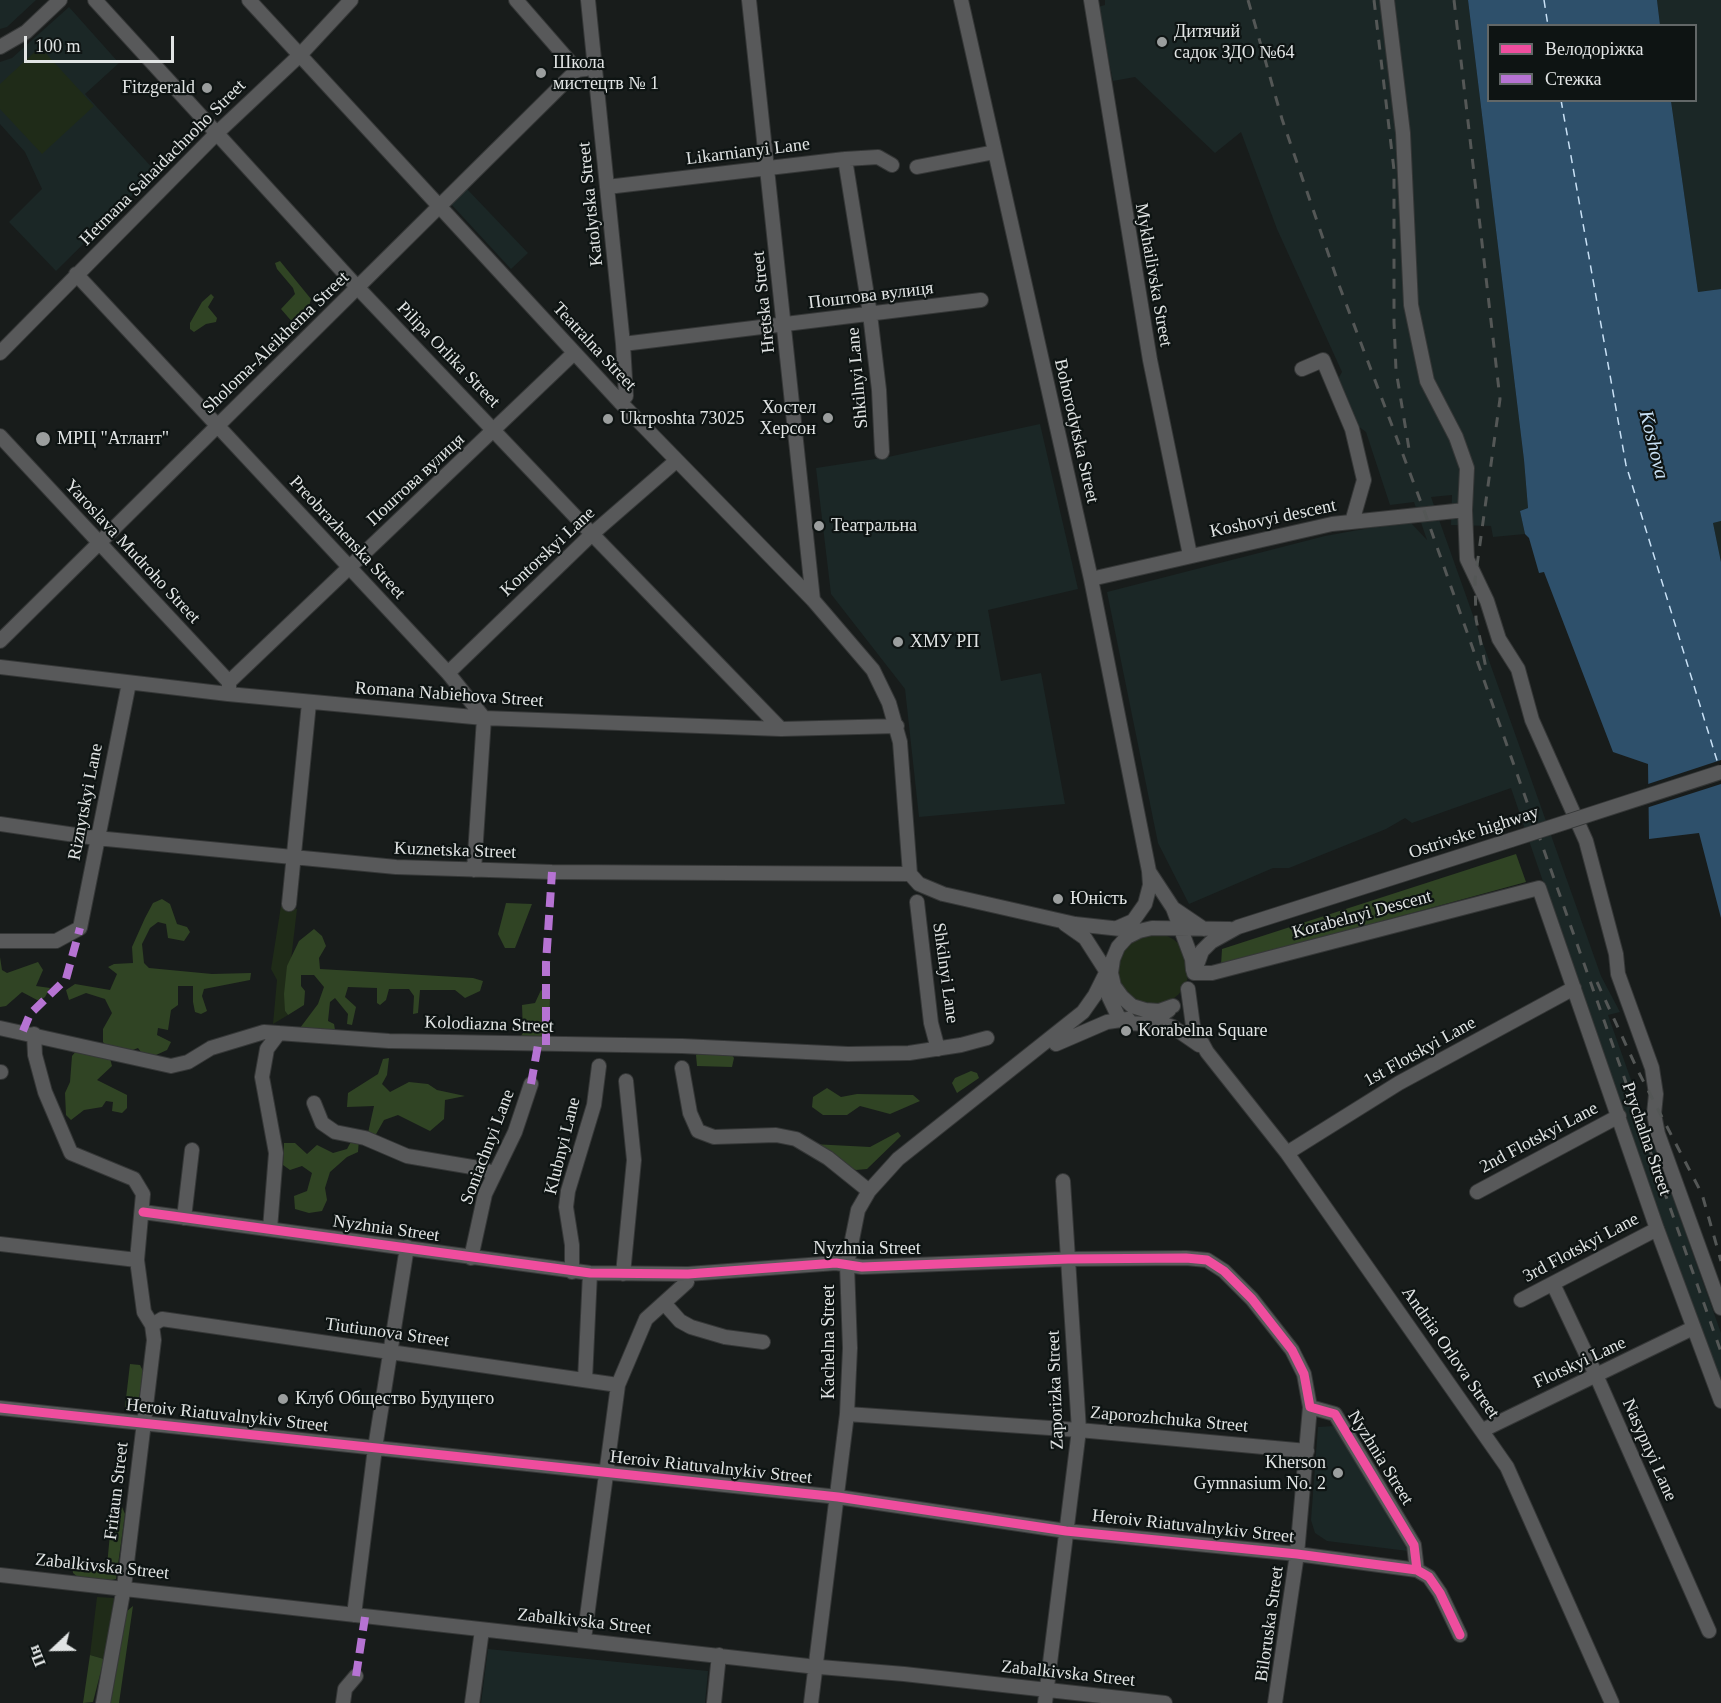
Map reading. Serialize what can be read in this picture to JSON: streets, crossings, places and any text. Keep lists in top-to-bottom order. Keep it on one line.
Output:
{"streets":{"street":["Likarnianyi Lane","Hetmana Sahaidachnoho Street","Katolytska Street","Mykhailivska Street","Поштова вулиця","Hretska Street","Sholoma-Aleikhema Street","Teatralna Street","Pilipa Orlika Street","Shkilnyi Lane","Bohorodytska Street","Koshovyi descent","Preobrazhenska Street","Yaroslava Mudroho Street","Kontorskyi Lane","Romana Nabiehova Street","Riznytskyi Lane","Ostrivske highway","Kuznetska Street","Korabelnyi Descent","Kolodiazna Street","1st Flotskyi Lane","2nd Flotskyi Lane","Prychalna Street","Klubnyi Lane","Soniachnyi Lane","Nyzhnia Street","3rd Flotskyi Lane","Tiutiunova Street","Kachelna Street","Andriia Orlova Street","Flotskyi Lane","Zaporizka Street","Heroiv Riatuvalnykiv Street","Zaporozhchuka Street","Nasypnyi Lane","Fritaun Street","Zabalkivska Street","Biloruska Street"]},"crossings":[["Likarnianyi Lane","Katolytska Street"],["Likarnianyi Lane","Hretska Street"],["Likarnianyi Lane","Shkilnyi Lane"],["Hetmana Sahaidachnoho Street","Teatralna Street"],["Hetmana Sahaidachnoho Street","Pilipa Orlika Street"],["Hetmana Sahaidachnoho Street","Preobrazhenska Street"],["Katolytska Street","Поштова вулиця"],["Katolytska Street","Teatralna Street"],["Mykhailivska Street","Koshovyi descent"],["Поштова вулиця","Hretska Street"],["Поштова вулиця","Teatralna Street"],["Поштова вулиця","Pilipa Orlika Street"],["Поштова вулиця","Shkilnyi Lane"],["Поштова вулиця","Preobrazhenska Street"],["Поштова вулиця","Yaroslava Mudroho Street"],["Поштова вулиця","Romana Nabiehova Street"],["Hretska Street","Teatralna Street"],["Sholoma-Aleikhema Street","Teatralna Street"],["Sholoma-Aleikhema Street","Pilipa Orlika Street"],["Sholoma-Aleikhema Street","Preobrazhenska Street"],["Sholoma-Aleikhema Street","Yaroslava Mudroho Street"],["Teatralna Street","Kontorskyi Lane"],["Teatralna Street","Romana Nabiehova Street"],["Pilipa Orlika Street","Kontorskyi Lane"],["Pilipa Orlika Street","Romana Nabiehova Street"],["Shkilnyi Lane","Kolodiazna Street"],["Bohorodytska Street","Koshovyi descent"],["Bohorodytska Street","Ostrivske highway"],["Bohorodytska Street","Korabelnyi Descent"],["Bohorodytska Street","Kachelna Street"],["Bohorodytska Street","Andriia Orlova Street"],["Preobrazhenska Street","Kontorskyi Lane"],["Preobrazhenska Street","Romana Nabiehova Street"],["Yaroslava Mudroho Street","Romana Nabiehova Street"],["Romana Nabiehova Street","Riznytskyi Lane"],["Riznytskyi Lane","Kuznetska Street"],["Ostrivske highway","Korabelnyi Descent"],["Ostrivske highway","Kachelna Street"],["Ostrivske highway","Andriia Orlova Street"],["Korabelnyi Descent","Prychalna Street"],["Korabelnyi Descent","Kachelna Street"],["Korabelnyi Descent","Andriia Orlova Street"],["1st Flotskyi Lane","Prychalna Street"],["1st Flotskyi Lane","Andriia Orlova Street"],["2nd Flotskyi Lane","Prychalna Street"],["Prychalna Street","3rd Flotskyi Lane"],["Prychalna Street","Flotskyi Lane"],["Klubnyi Lane","Nyzhnia Street"],["Soniachnyi Lane","Nyzhnia Street"],["Nyzhnia Street","Kachelna Street"],["Nyzhnia Street","Zaporizka Street"],["Nyzhnia Street","Heroiv Riatuvalnykiv Street"],["Nyzhnia Street","Fritaun Street"],["Nyzhnia Street","Biloruska Street"],["3rd Flotskyi Lane","Nasypnyi Lane"],["Tiutiunova Street","Fritaun Street"],["Kachelna Street","Andriia Orlova Street"],["Kachelna Street","Heroiv Riatuvalnykiv Street"],["Kachelna Street","Zaporozhchuka Street"],["Kachelna Street","Zabalkivska Street"],["Andriia Orlova Street","Flotskyi Lane"],["Flotskyi Lane","Nasypnyi Lane"],["Zaporizka Street","Heroiv Riatuvalnykiv Street"],["Zaporizka Street","Zaporozhchuka Street"],["Zaporizka Street","Zabalkivska Street"],["Heroiv Riatuvalnykiv Street","Fritaun Street"],["Heroiv Riatuvalnykiv Street","Biloruska Street"],["Zaporozhchuka Street","Biloruska Street"],["Fritaun Street","Zabalkivska Street"]],"water":["Koshova"],"places":["Дитячий садок ЗДО №64","Школа мистецтв № 1","Fitzgerald","Хостел Херсон","Ukrposhta 73025","МРЦ \"Атлант\"","Театральна","ХМУ РП","Юність","Korabelna Square","Клуб Общество Будущего","Kherson Gymnasium No. 2"],"legend":["Велодоріжка","Стежка"],"scale_bar":"100 m","north":"left"}
